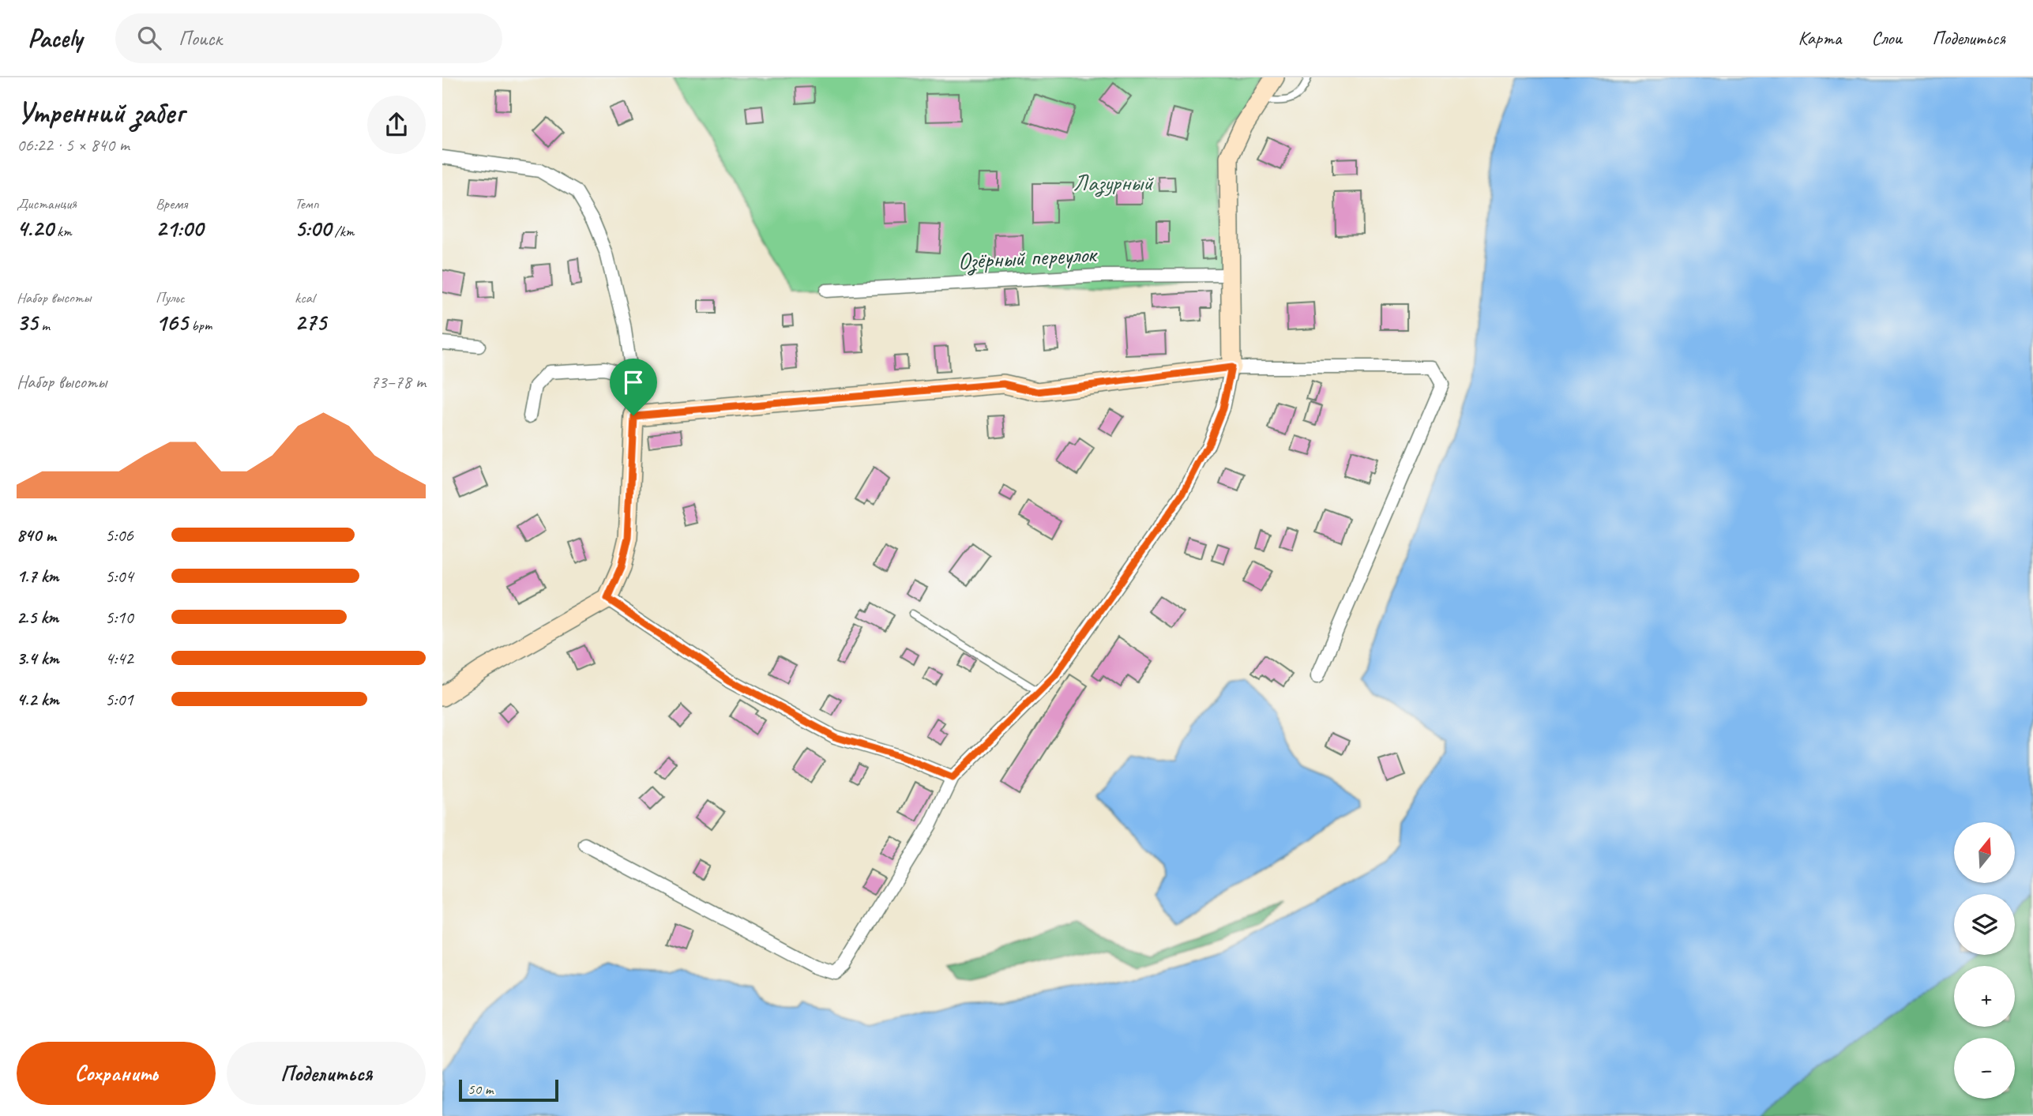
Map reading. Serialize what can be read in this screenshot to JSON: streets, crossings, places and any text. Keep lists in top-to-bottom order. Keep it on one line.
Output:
{"streets":{"street":["Озёрный переулок"]},"parks":["Лазурный"],"scale_bar":"50 m","north":"top","page":{"header":"Pacely","search":"Поиск","nav":["Карта","Слои","Поделиться"],"heading":["Утренний забег","06:22 · 5 × 840 m"],"stats":[["Дистанция","4.20 km"],["Время","21:00"],["Темп","5:00 /km"],["Набор высоты","35 m"],["Пульс","165 bpm"],["kcal","275"]],"chart":["Набор высоты","73–78 m"],"list":[{"name":"840 m","note":"5:06"},{"name":"1.7 km","note":"5:04"},{"name":"2.5 km","note":"5:10"},{"name":"3.4 km","note":"4:42"},{"name":"4.2 km","note":"5:01"}],"map_buttons":["+","−"],"buttons":["Сохранить","Поделиться"],"scale":"50 m"}}
